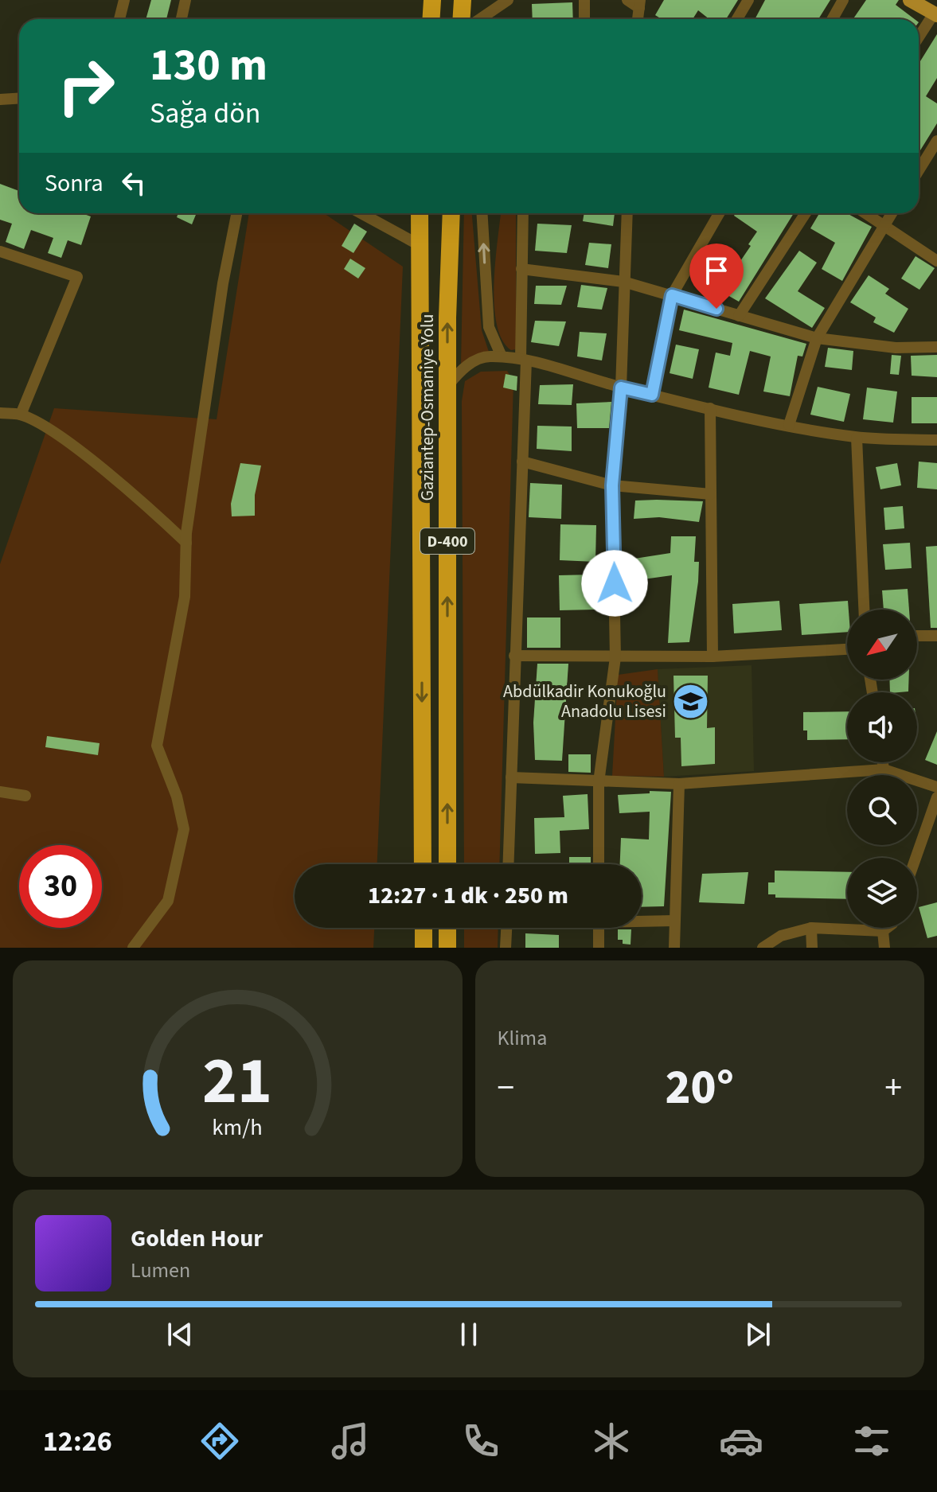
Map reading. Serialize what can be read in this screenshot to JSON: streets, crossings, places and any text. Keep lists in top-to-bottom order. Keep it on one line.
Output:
{"streets":{"highway":["Gaziantep-Osmaniye Yolu","D-400"]},"places":{"school or university":["Abdülkadir Konukoğlu Anadolu Lisesi"]},"north":"bottom left","page":{"turn":["130 m","Sağa dön"],"then":"Sonra","limit":"30","trip":"12:27 · 1 dk · 250 m","tile":"Klima","heat":["−","20°","+"],"song":["Golden Hour","Lumen"],"tabs":"12:26","gauge":["21","km/h"]}}
